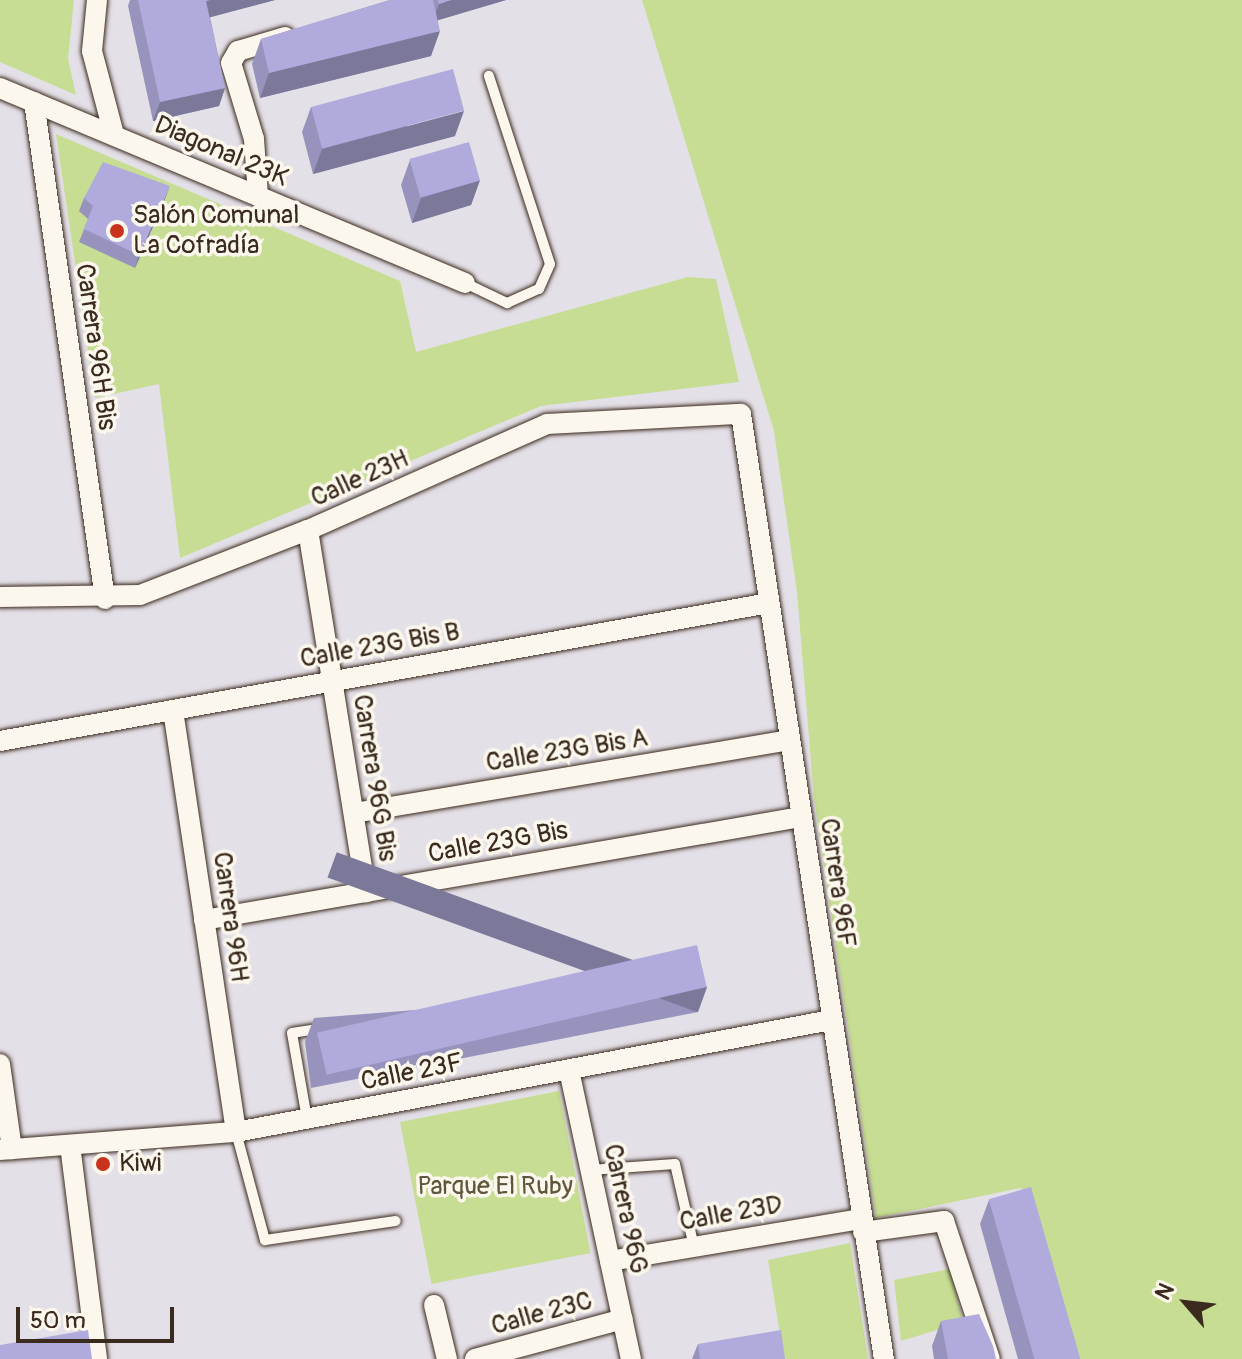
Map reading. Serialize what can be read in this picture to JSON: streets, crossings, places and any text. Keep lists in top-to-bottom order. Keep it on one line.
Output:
{"streets":{"street":["Diagonal 23K","Carrera 96H Bis","Calle 23H","Calle 23G Bis B","Calle 23G Bis A","Carrera 96G Bis","Calle 23G Bis","Carrera 96F","Carrera 96H","Calle 23F","Carrera 96G","Calle 23D","Calle 23C"]},"crossings":[["Diagonal 23K","Carrera 96H Bis"],["Carrera 96H Bis","Calle 23H"],["Calle 23H","Carrera 96G Bis"],["Calle 23H","Carrera 96F"],["Calle 23G Bis B","Carrera 96G Bis"],["Calle 23G Bis B","Carrera 96F"],["Calle 23G Bis B","Carrera 96H"],["Calle 23G Bis A","Carrera 96G Bis"],["Calle 23G Bis A","Carrera 96F"],["Carrera 96G Bis","Calle 23G Bis"],["Calle 23G Bis","Carrera 96F"],["Calle 23G Bis","Carrera 96H"],["Carrera 96F","Calle 23F"],["Carrera 96F","Calle 23D"],["Carrera 96H","Calle 23F"],["Calle 23F","Carrera 96G"],["Carrera 96G","Calle 23D"],["Carrera 96G","Calle 23C"]],"parks":["Parque El Ruby"],"places":["Salón Comunal La Cofradía","Kiwi"],"scale_bar":"50 m","north":"top left"}
